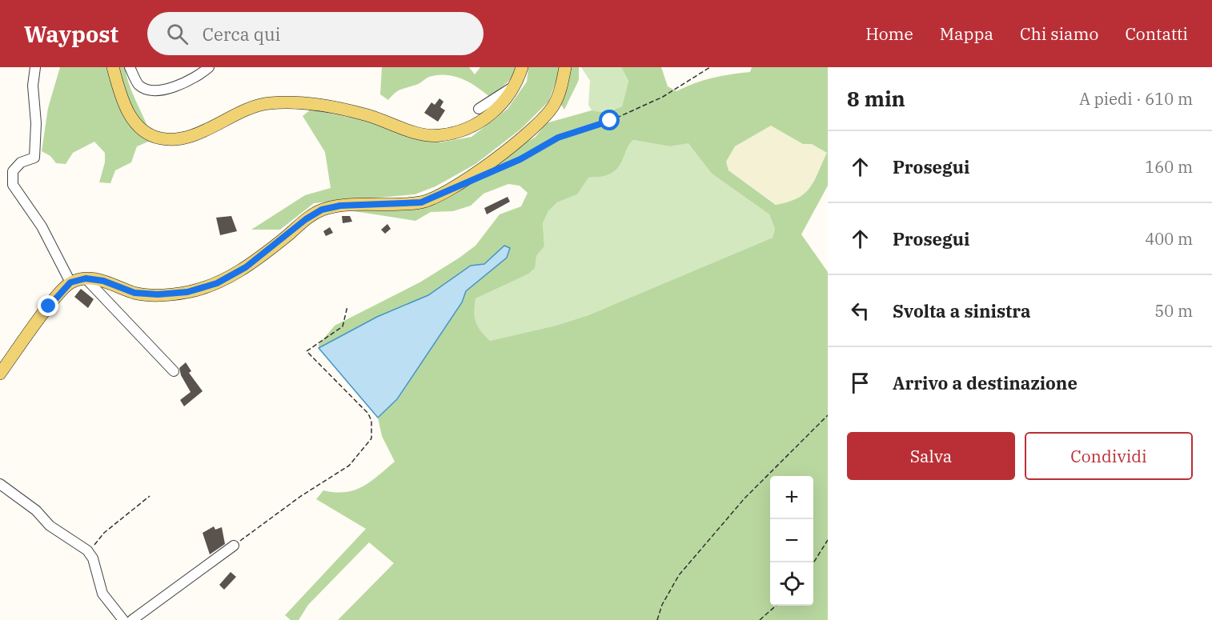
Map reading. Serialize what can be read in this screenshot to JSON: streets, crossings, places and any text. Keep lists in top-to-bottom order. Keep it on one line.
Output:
{"page":{"header":"Waypost","search":"Cerca qui","nav":["Home","Mappa","Chi siamo","Contatti"],"heading":["8 min","A piedi · 610 m"],"list":[["Prosegui","160 m"],["Prosegui","400 m"],["Svolta a sinistra","50 m"],"Arrivo a destinazione"],"buttons":["Salva","Condividi"],"map_buttons":["+","−"]}}
